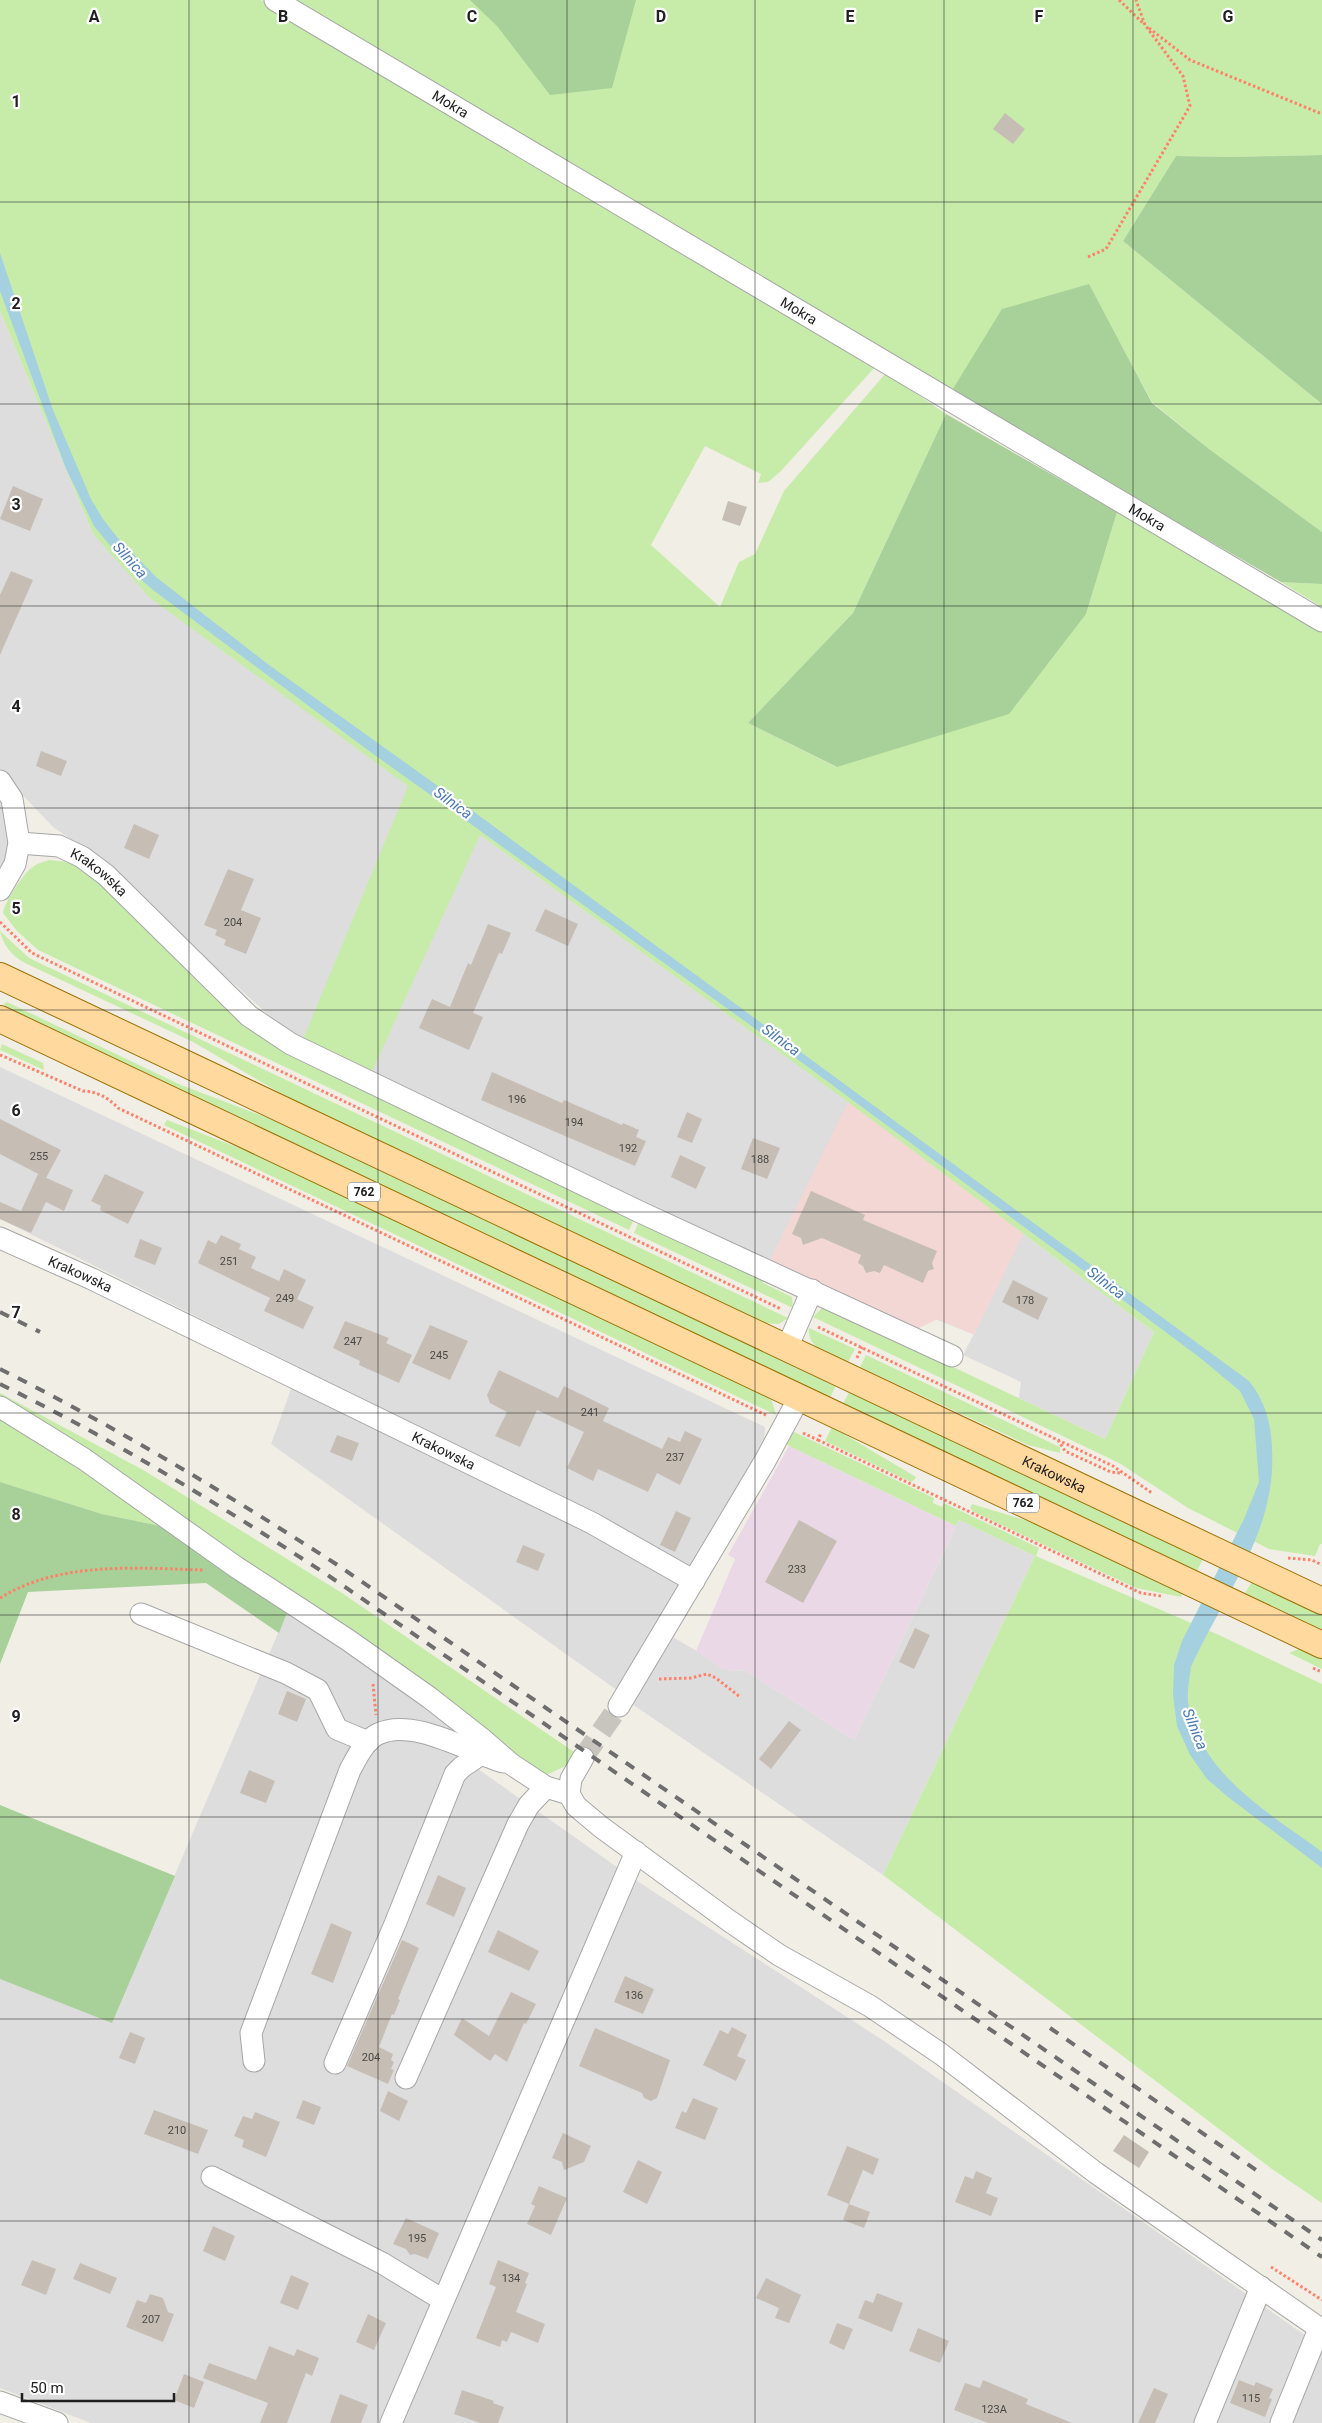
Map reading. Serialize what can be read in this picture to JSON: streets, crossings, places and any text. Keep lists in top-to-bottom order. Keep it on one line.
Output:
{"streets":{"main road":["Krakowska","762"],"street":["Mokra"]},"water":["Silnica"],"house_numbers":["204","196","194","192","255","188","251","249","178","247","245","241","237","233","136","204","210","195","134","207","115","123A"],"scale_bar":"50 m","grid":{"columns":["A","B","C","D","E","F","G"],"rows":["1","2","3","4","5","6","7","8","9"]}}
